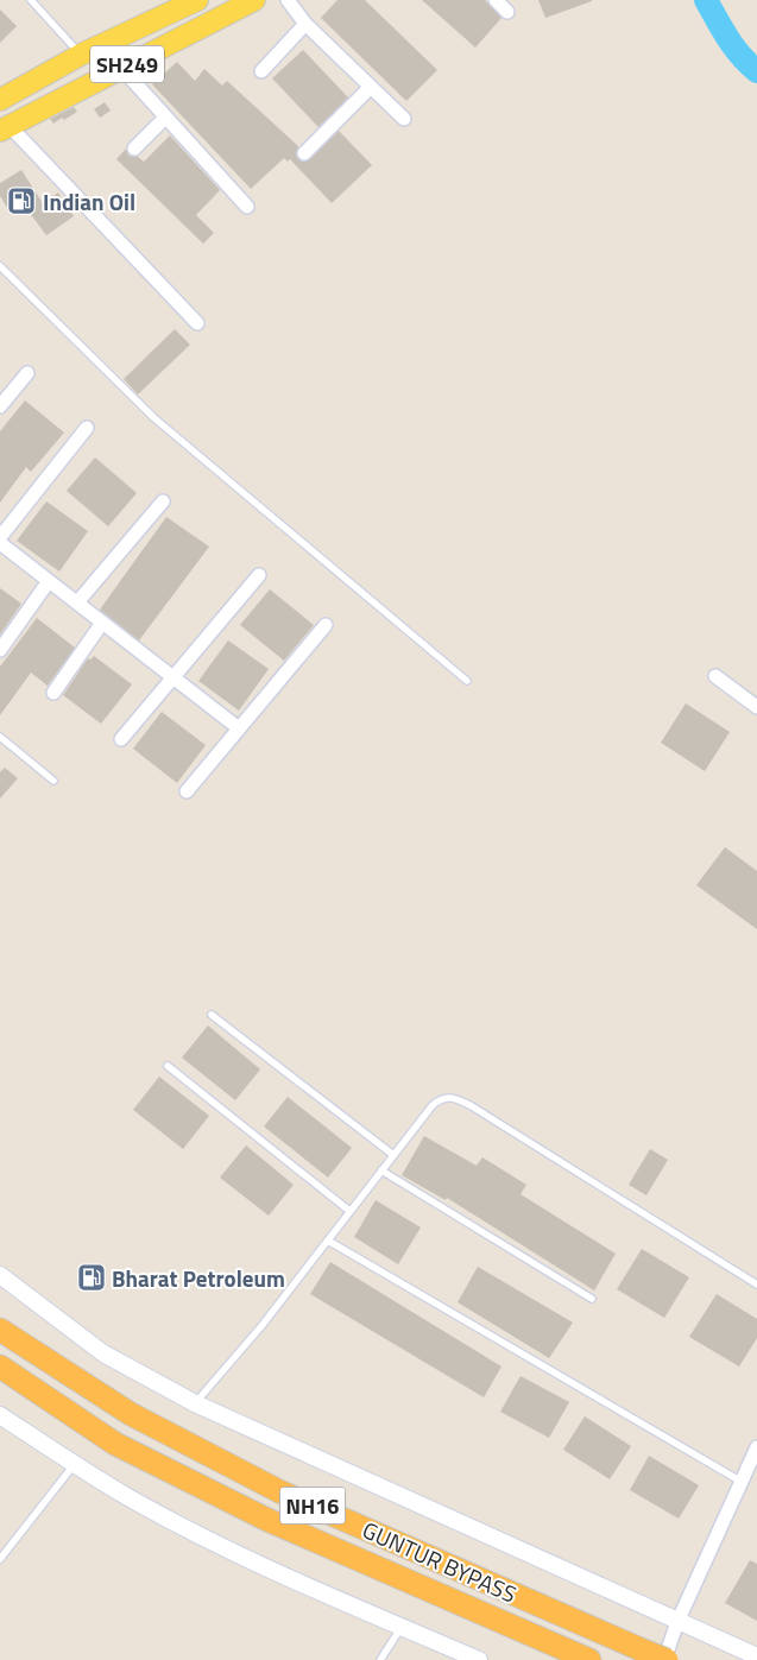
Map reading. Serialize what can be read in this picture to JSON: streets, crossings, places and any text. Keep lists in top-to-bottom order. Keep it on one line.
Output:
{"streets":{"highway":["NH16","GUNTUR BYPASS"],"main road":["SH249"]},"places":{"fuel station":["Indian Oil","Bharat Petroleum"]}}
